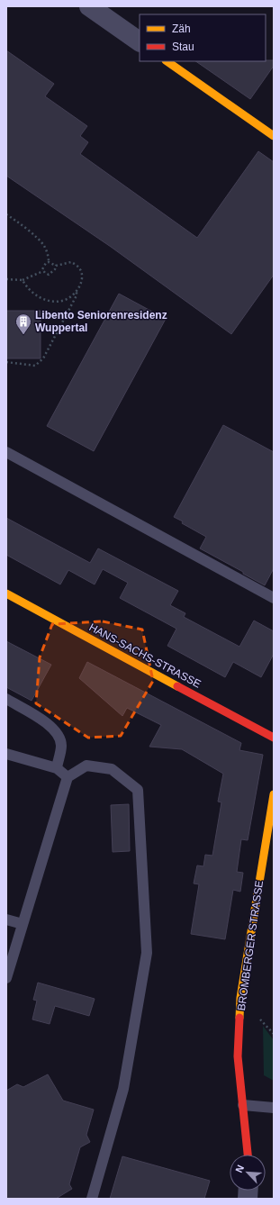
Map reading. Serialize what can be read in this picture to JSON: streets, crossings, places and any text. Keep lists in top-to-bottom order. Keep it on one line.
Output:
{"streets":{"street":["HANS-SACHS-STRASSE","BROMBERGER STRASSE"]},"places":{"building":["Libento Seniorenresidenz Wuppertal"]},"legend":["Zäh","Stau"],"north":"top left"}
